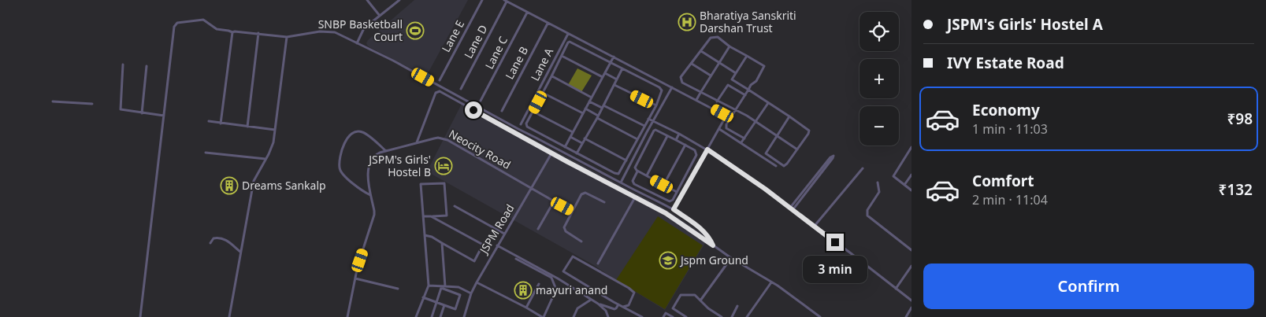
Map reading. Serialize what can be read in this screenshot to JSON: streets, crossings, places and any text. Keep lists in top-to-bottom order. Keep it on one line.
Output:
{"streets":{"street":["Lane E","Lane D","Lane C","Lane B","Lane A","Neocity Road","JSPM Road"]},"crossings":[["Neocity Road","JSPM Road"]],"places":{"hospital":["Bharatiya Sanskriti Darshan Trust"],"sports":["SNBP Basketball Court"],"hotel":["JSPM's Girls' Hostel B"],"building":["Dreams Sankalp","mayuri anand"],"school or university":["Jspm Ground"]},"page":{"banner":["JSPM's Girls' Hostel A","IVY Estate Road"],"map_buttons":["+","−"],"list":[{"name":"Economy","note":"1 min · 11:03","value":"₹98"},{"name":"Comfort","note":"2 min · 11:04","value":"₹132"}],"bubble":"3 min","buttons":"Confirm"}}
